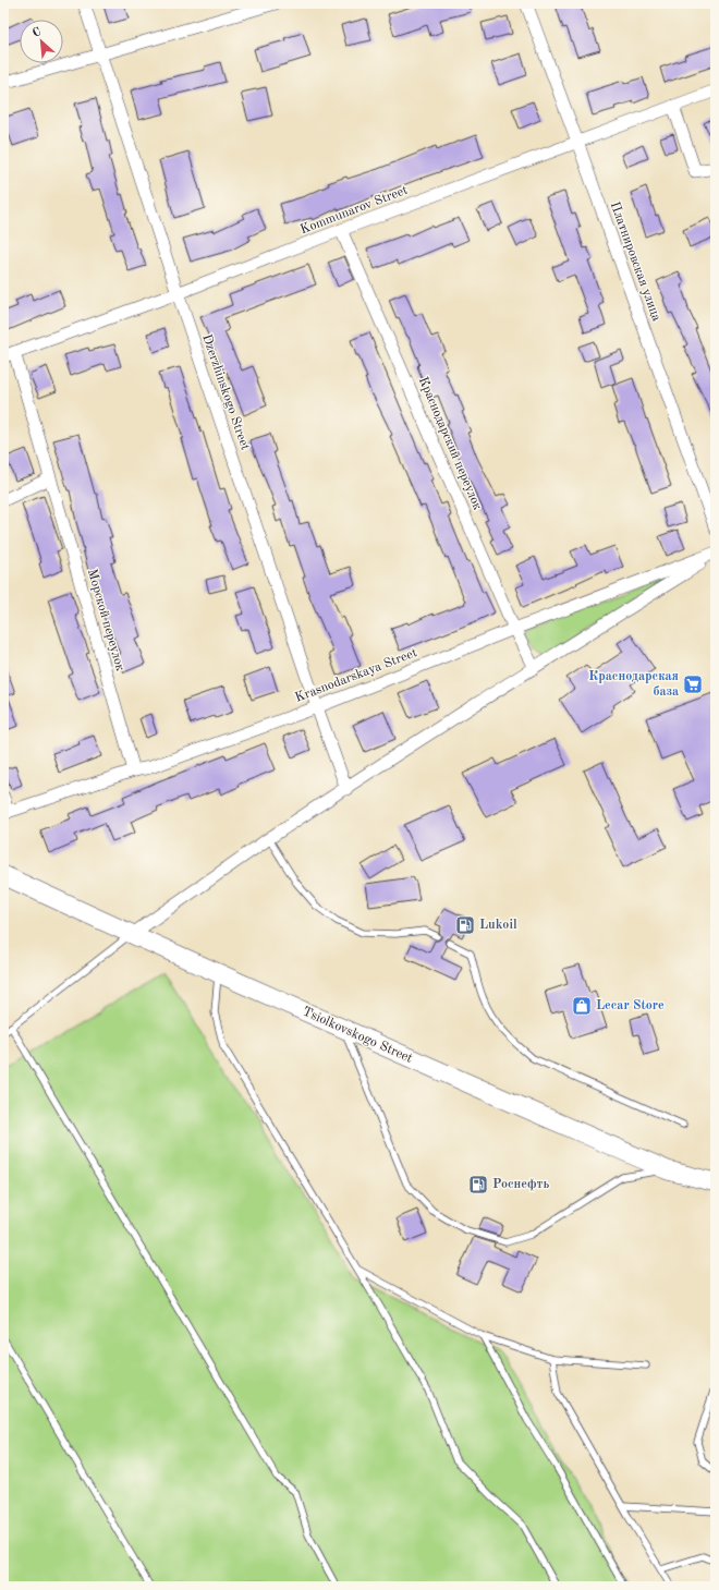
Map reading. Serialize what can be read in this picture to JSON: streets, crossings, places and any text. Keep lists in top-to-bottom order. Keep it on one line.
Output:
{"streets":{"main road":["Tsiolkovskogo Street"],"street":["Kommunarov Street","Платнировская улица","Dzerzhinskogo Street","Краснодарский переулок","Морской переулок","Krasnodarskaya Street"]},"crossings":[["Kommunarov Street","Платнировская улица"],["Kommunarov Street","Dzerzhinskogo Street"],["Kommunarov Street","Краснодарский переулок"],["Kommunarov Street","Морской переулок"],["Dzerzhinskogo Street","Krasnodarskaya Street"],["Краснодарский переулок","Krasnodarskaya Street"],["Морской переулок","Krasnodarskaya Street"],["Krasnodarskaya Street","Tsiolkovskogo Street"]],"places":{"supermarket":["Краснодарская база"],"fuel station":["Lukoil","Роснефть"],"shop":["Lecar Store"]},"north":"top left"}
